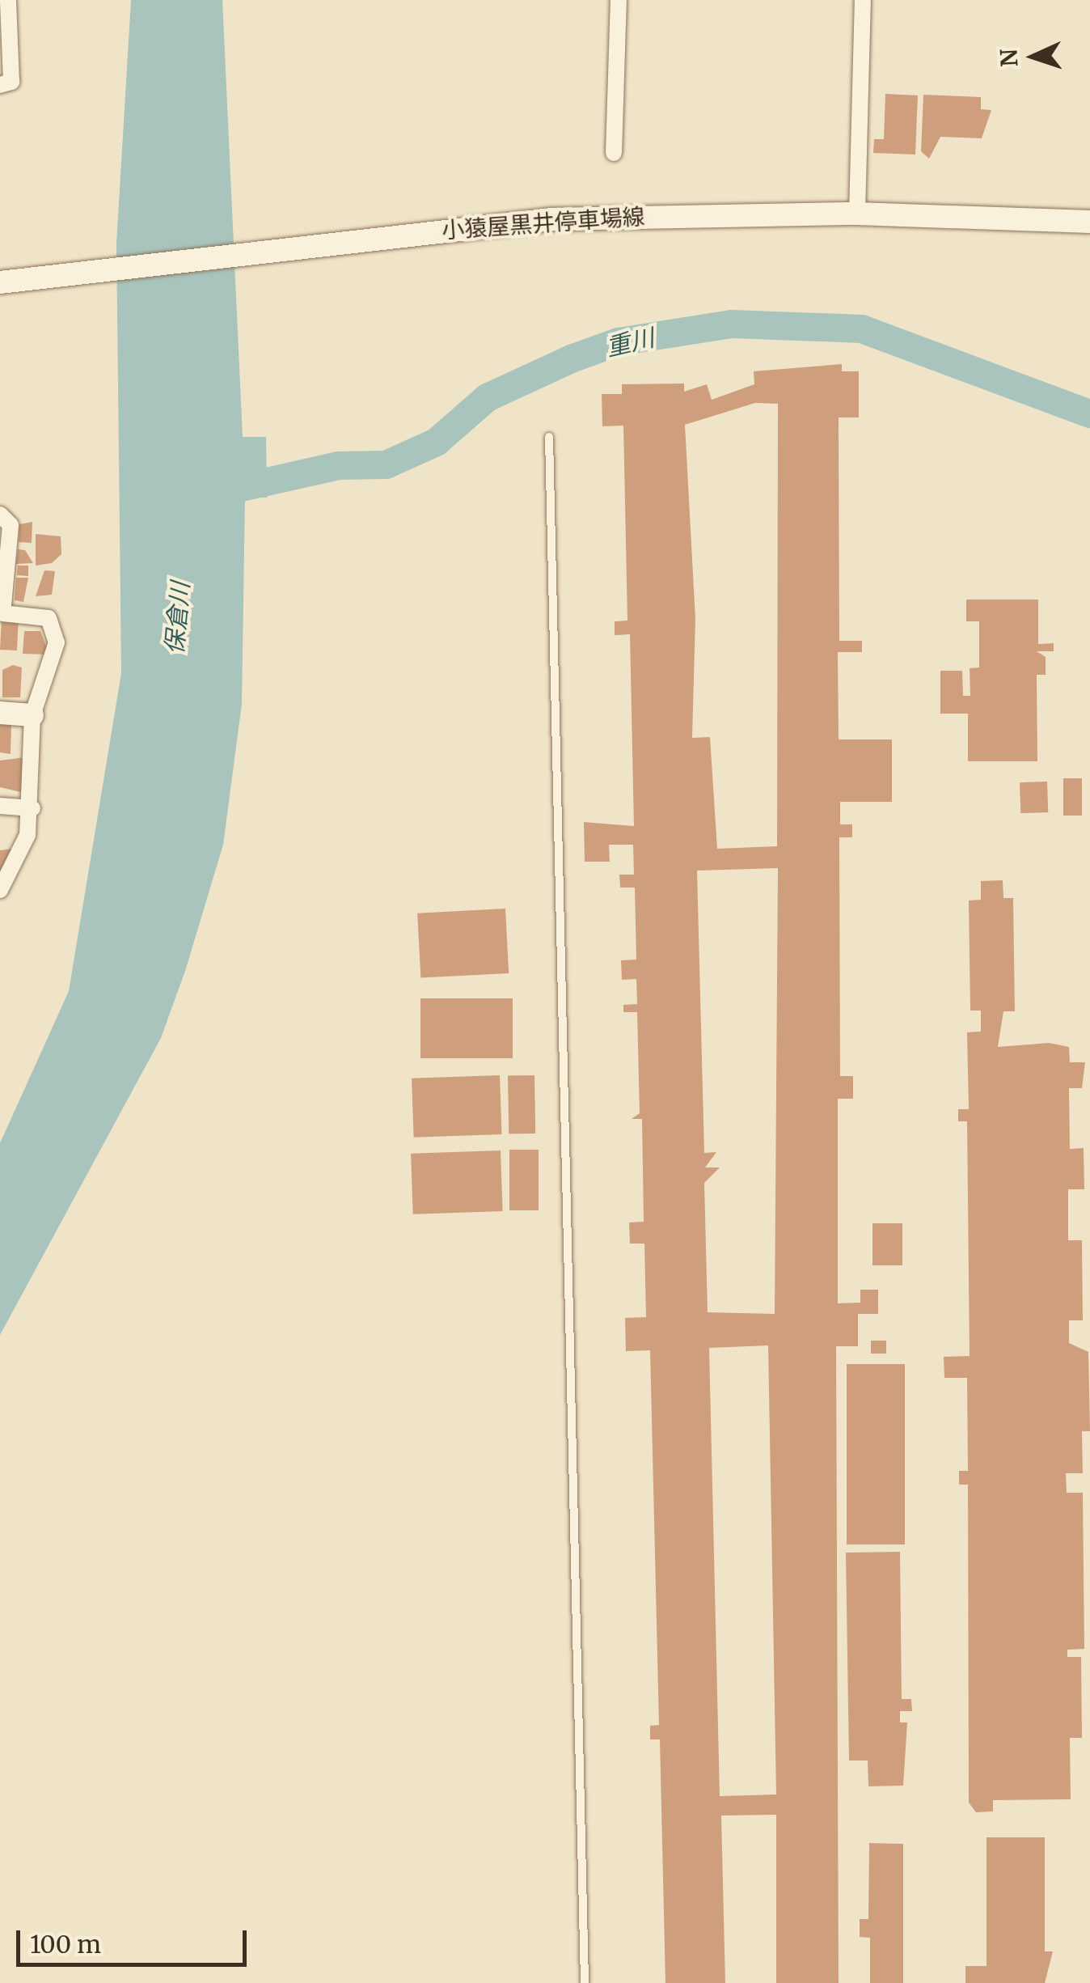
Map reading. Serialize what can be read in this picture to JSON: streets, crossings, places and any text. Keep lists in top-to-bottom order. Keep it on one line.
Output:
{"streets":{"main road":["小猿屋黒井停車場線"]},"water":["重川","保倉川"],"scale_bar":"100 m","north":"left"}
